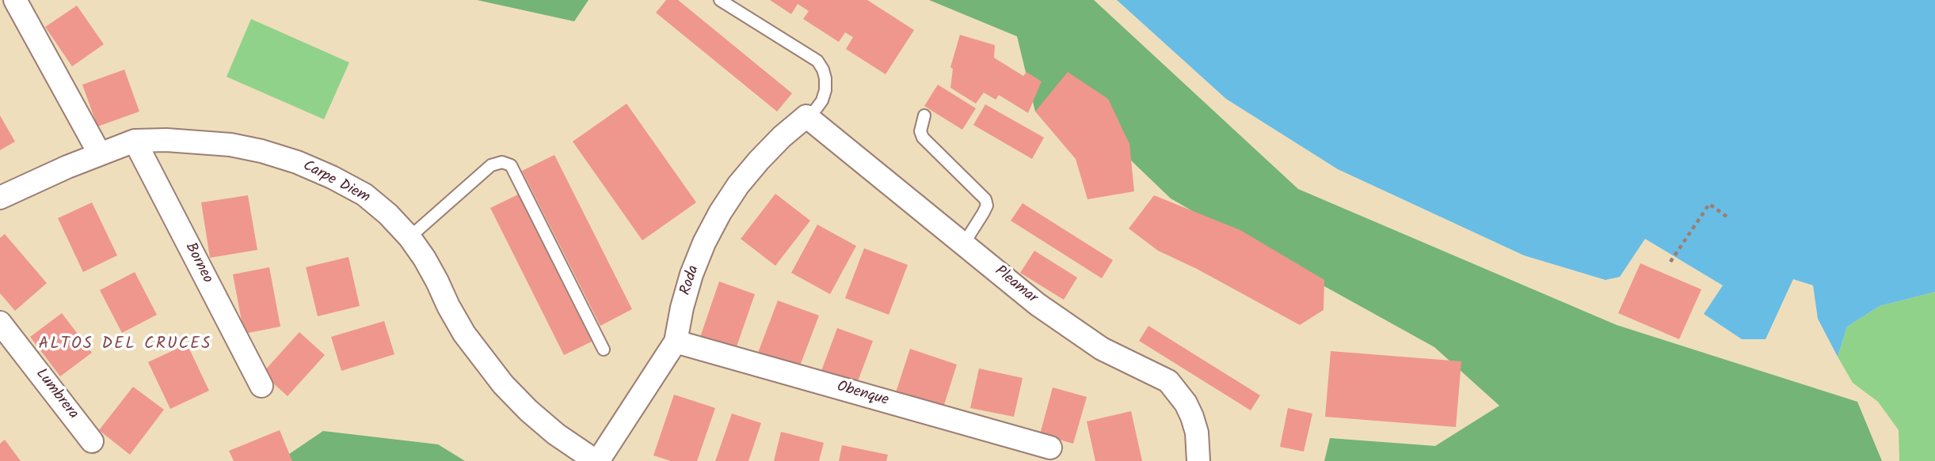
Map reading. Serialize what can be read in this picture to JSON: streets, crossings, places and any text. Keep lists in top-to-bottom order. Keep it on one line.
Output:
{"streets":{"street":["Carpe Diem","Borneo","Roda","Pleamar","Lumbrera","Obenque"]},"crossings":[["Carpe Diem","Borneo"],["Carpe Diem","Roda"],["Roda","Pleamar"],["Roda","Obenque"]],"districts":["ALTOS DEL CRUCES"]}
